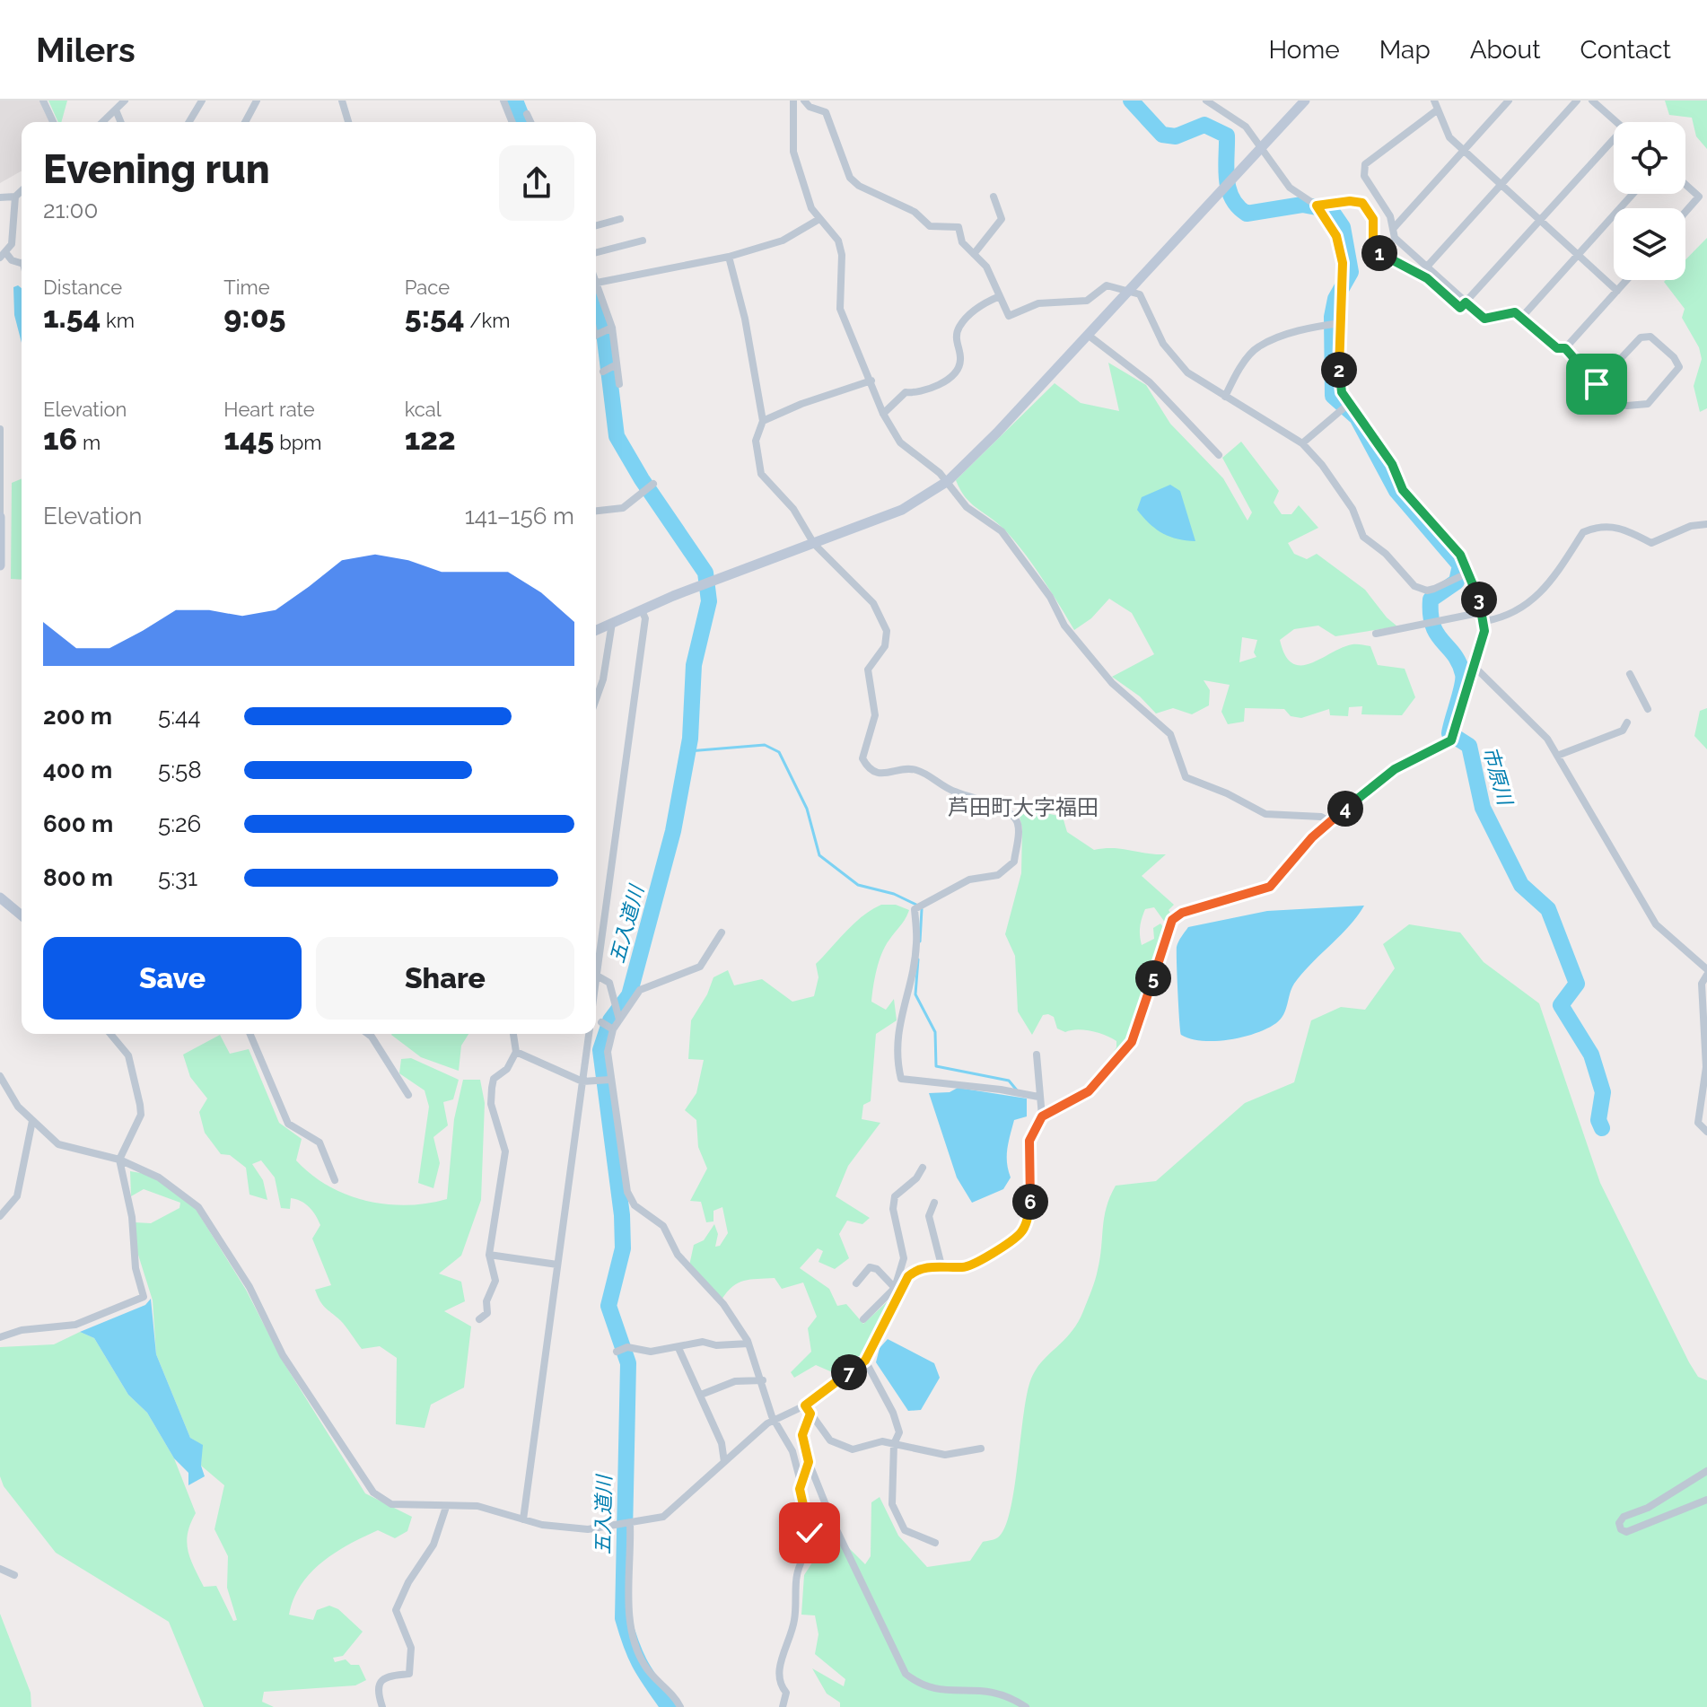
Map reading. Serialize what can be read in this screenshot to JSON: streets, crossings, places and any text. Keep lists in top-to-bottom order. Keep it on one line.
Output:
{"districts":["芦田町大字福田"],"water":["市原川","五入道川"],"page":{"header":"Milers","nav":["Home","Map","About","Contact"],"heading":["Evening run","21:00"],"pins":["1","2","3","4","5","6","7"],"stats":[["Distance","1.54 km"],["Time","9:05"],["Pace","5:54 /km"],["Elevation","16 m"],["Heart rate","145 bpm"],["kcal","122"]],"chart":["Elevation","141–156 m"],"list":[{"name":"200 m","note":"5:44"},{"name":"400 m","note":"5:58"},{"name":"600 m","note":"5:26"},{"name":"800 m","note":"5:31"}],"buttons":["Save","Share"]}}
